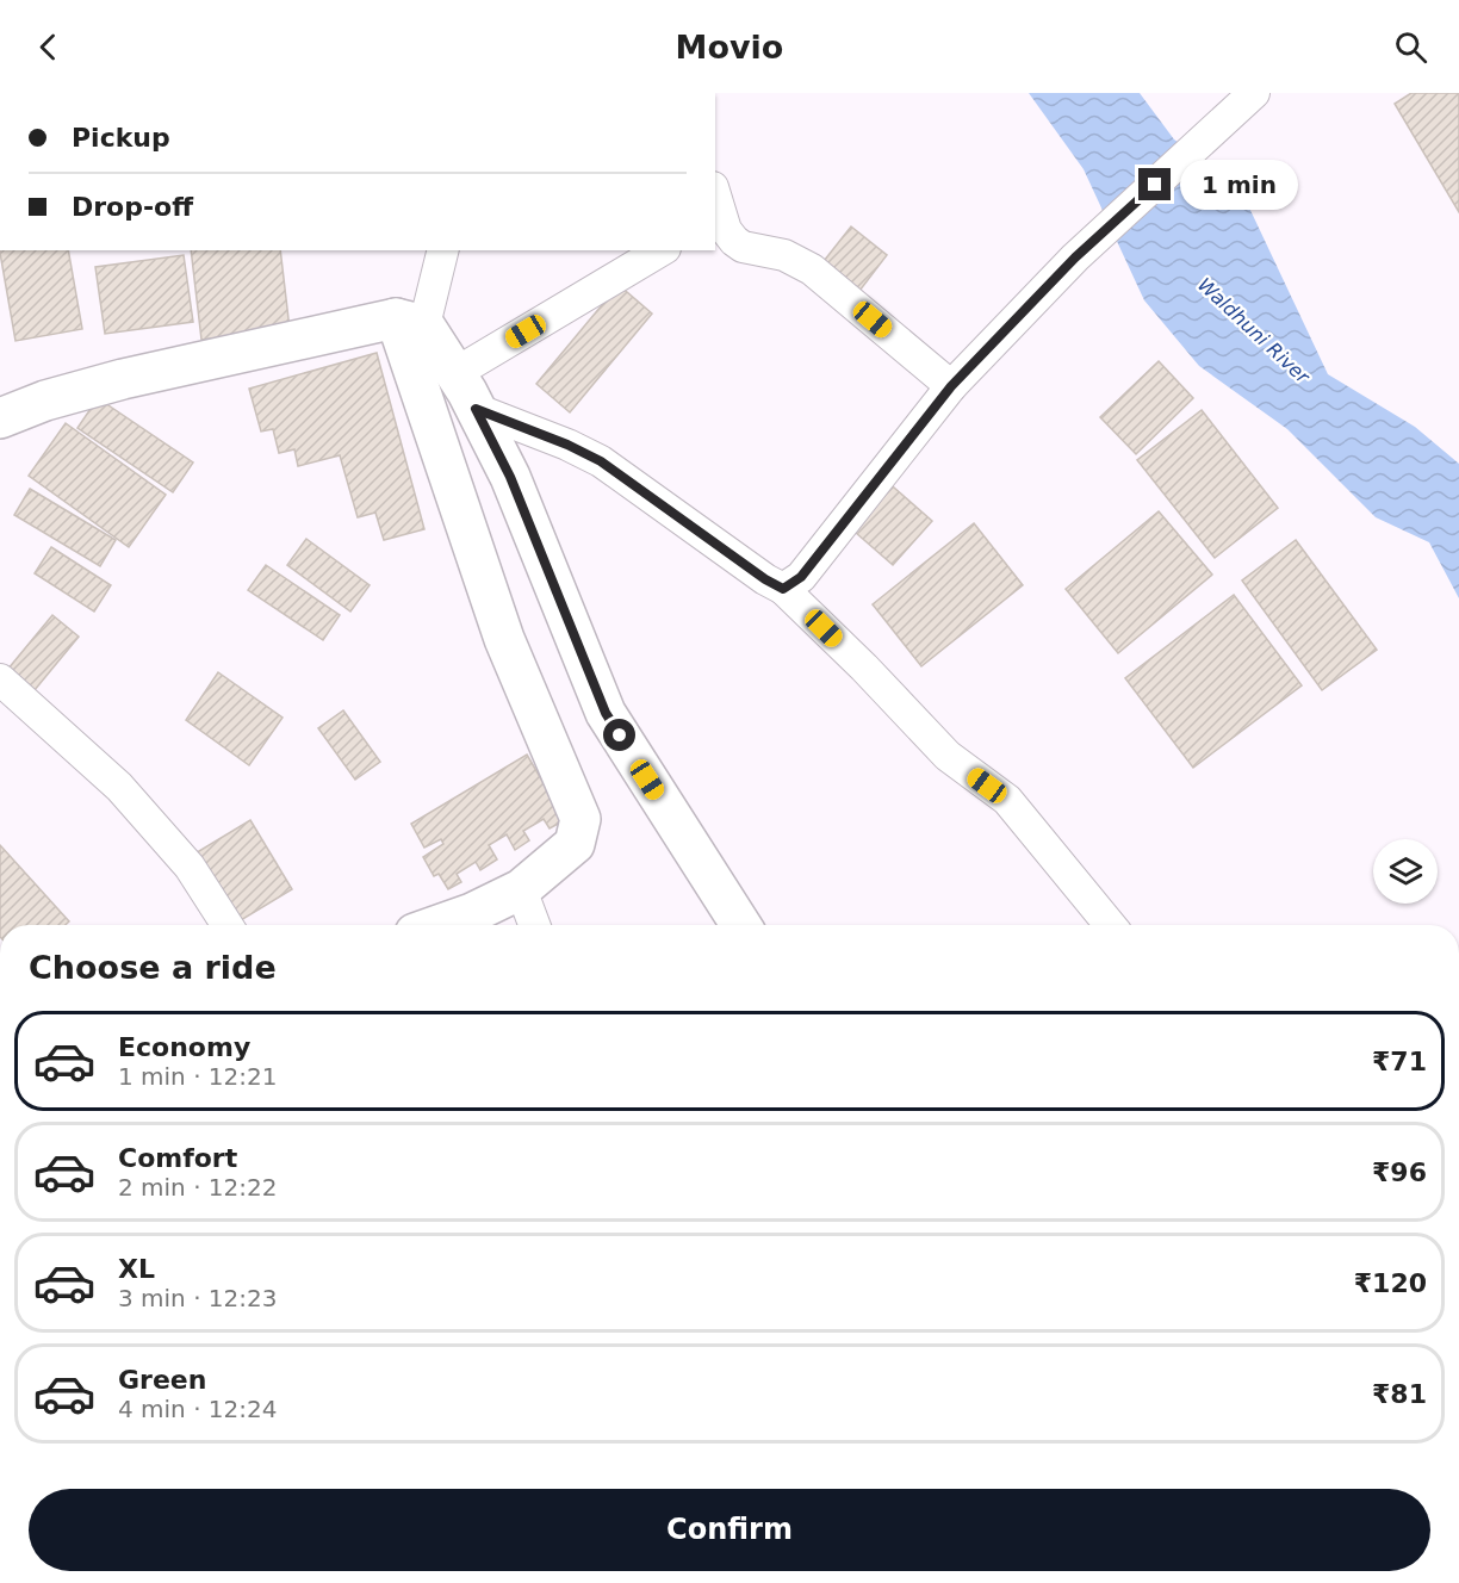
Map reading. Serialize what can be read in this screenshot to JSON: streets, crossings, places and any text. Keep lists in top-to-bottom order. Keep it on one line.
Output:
{"water":["Waldhuni River"],"page":{"header":"Movio","banner":["Pickup","Drop-off"],"bubble":"1 min","heading":"Choose a ride","list":[{"name":"Economy","note":"1 min · 12:21","value":"₹71"},{"name":"Comfort","note":"2 min · 12:22","value":"₹96"},{"name":"XL","note":"3 min · 12:23","value":"₹120"},{"name":"Green","note":"4 min · 12:24","value":"₹81"}],"buttons":"Confirm"}}
